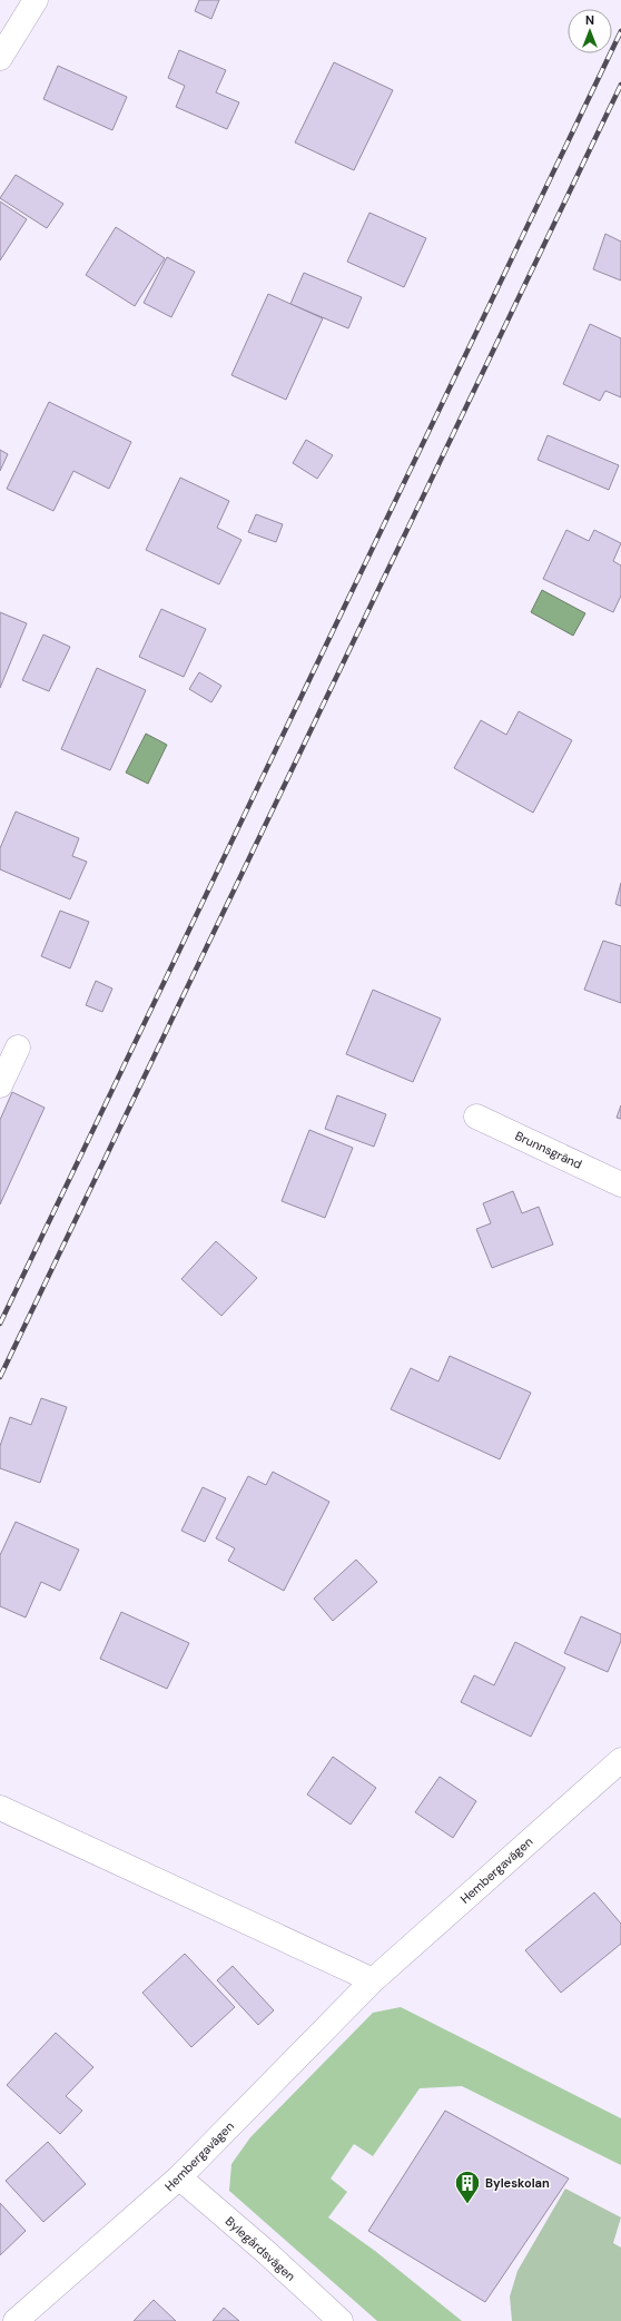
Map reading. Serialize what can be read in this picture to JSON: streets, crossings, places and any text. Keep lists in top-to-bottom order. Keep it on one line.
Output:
{"streets":{"street":["Brunnsgränd","Hembergavägen","Bylegårdsvägen"]},"crossings":[["Hembergavägen","Bylegårdsvägen"]],"places":{"building":["Byleskolan"]},"north":"top"}
